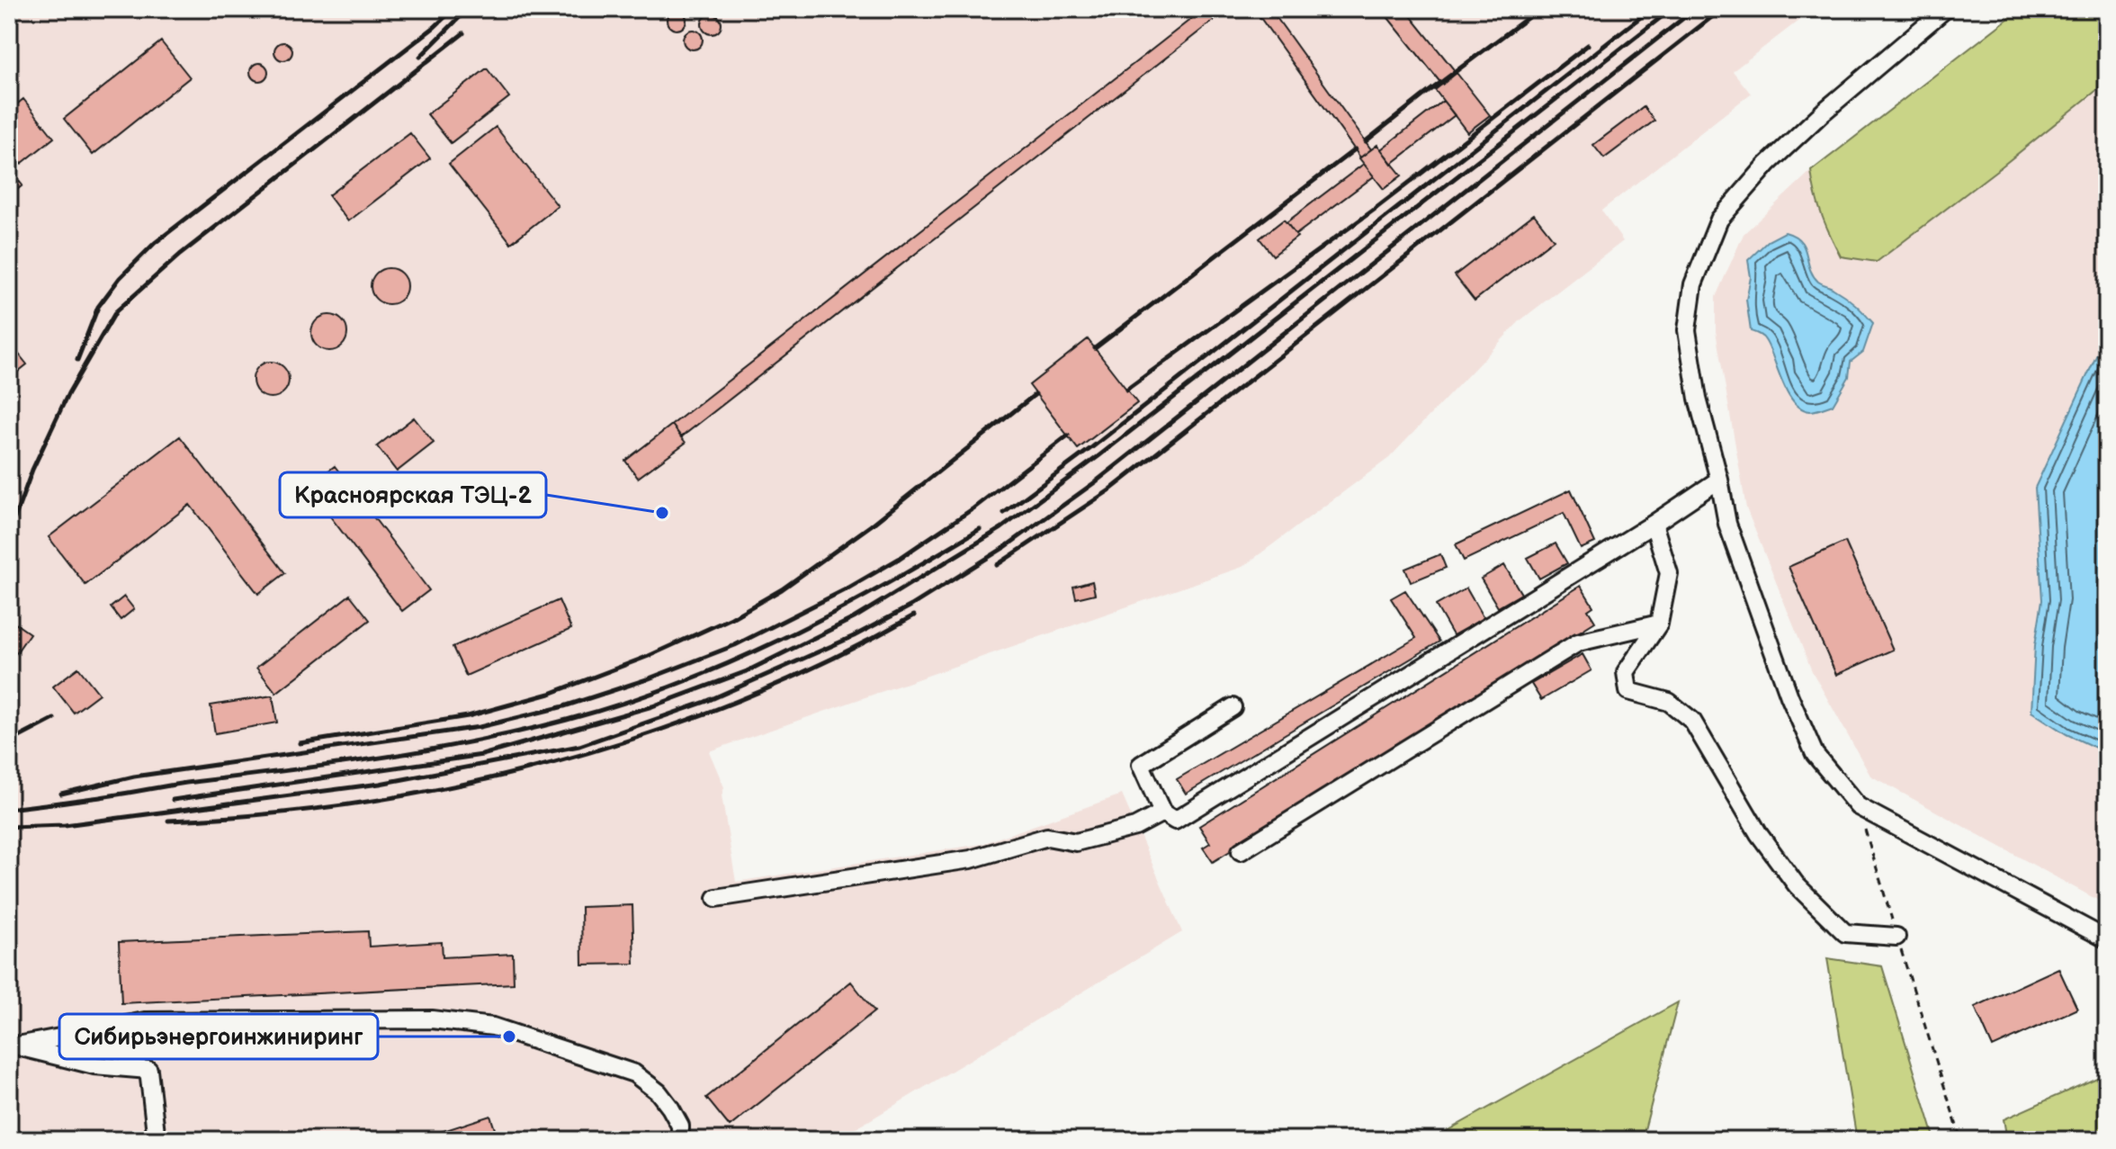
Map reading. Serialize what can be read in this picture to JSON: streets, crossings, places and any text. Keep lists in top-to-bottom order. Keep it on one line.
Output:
{"places":["Красноярская ТЭЦ-2","Сибирьэнергоинжиниринг"]}
